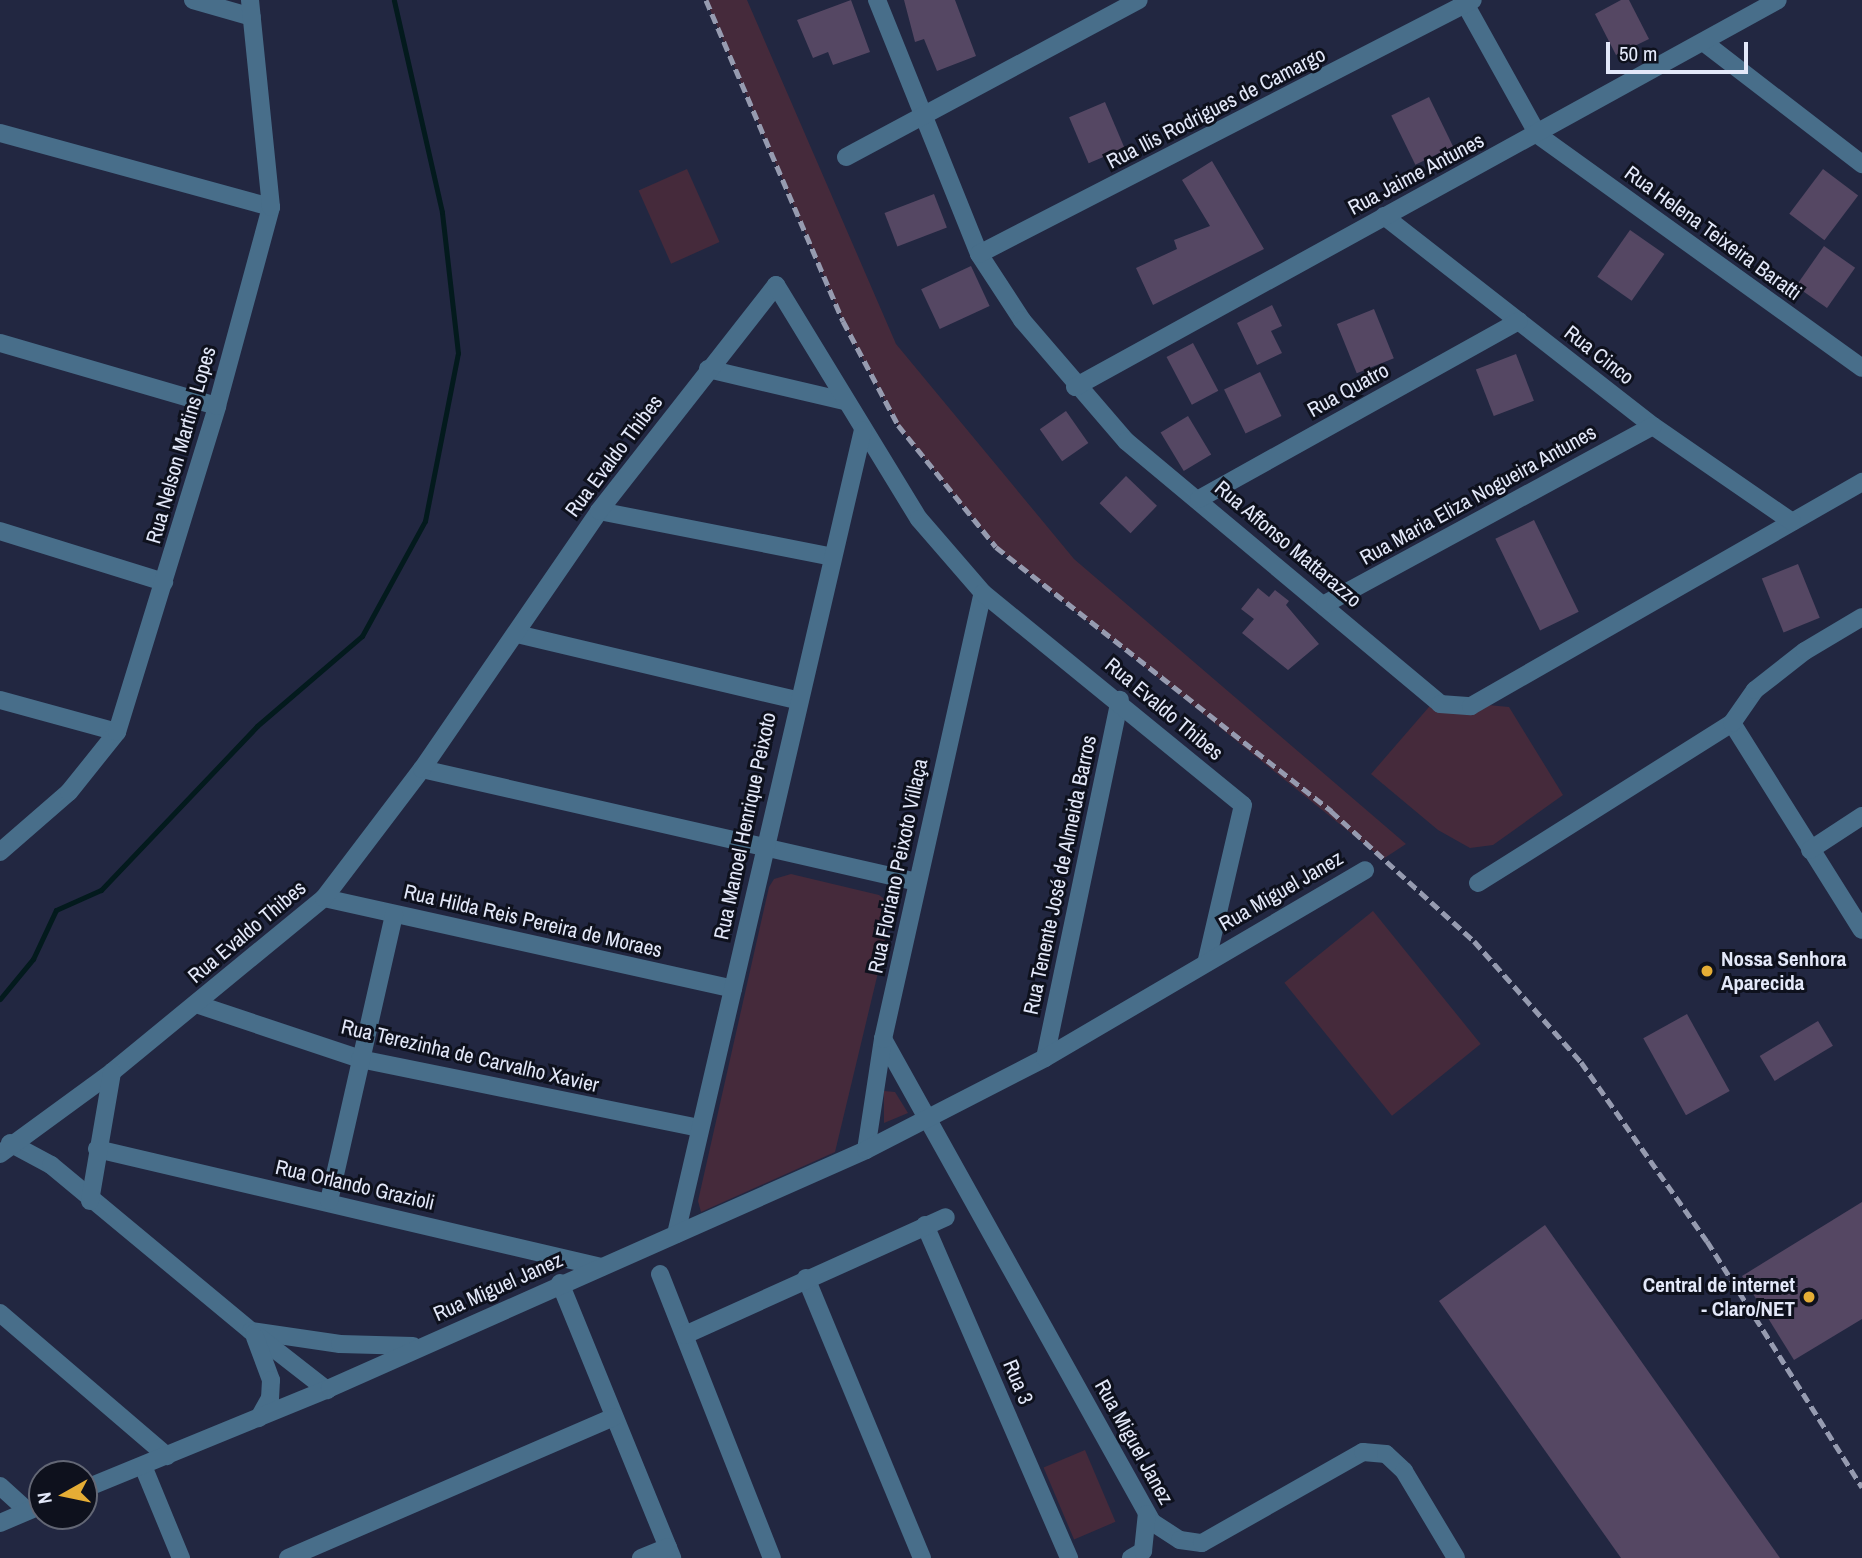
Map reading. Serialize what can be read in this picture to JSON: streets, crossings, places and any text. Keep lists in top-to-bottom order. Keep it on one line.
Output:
{"streets":{"street":["Rua Ilis Rodrigues de Camargo","Rua Jaime Antunes","Rua Helena Teixeira Baratti","Rua Cinco","Rua Quatro","Rua Nelson Martins Lopes","Rua Evaldo Thibes","Rua Maria Eliza Nogueira Antunes","Rua Affonso Mattarazzo","Rua Manoel Henrique Peixoto","Rua Floriano Peixoto Villaça","Rua Tenente José de Almeida Barros","Rua Miguel Janez","Rua Hilda Reis Pereira de Moraes","Rua Terezinha de Carvalho Xavier","Rua Orlando Grazioli","Rua 3"]},"crossings":[["Rua Ilis Rodrigues de Camargo","Rua Affonso Mattarazzo"],["Rua Jaime Antunes","Rua Helena Teixeira Baratti"],["Rua Jaime Antunes","Rua Cinco"],["Rua Jaime Antunes","Rua Affonso Mattarazzo"],["Rua Cinco","Rua Quatro"],["Rua Cinco","Rua Maria Eliza Nogueira Antunes"],["Rua Cinco","Rua Affonso Mattarazzo"],["Rua Quatro","Rua Affonso Mattarazzo"],["Rua Evaldo Thibes","Rua Manoel Henrique Peixoto"],["Rua Evaldo Thibes","Rua Floriano Peixoto Villaça"],["Rua Evaldo Thibes","Rua Tenente José de Almeida Barros"],["Rua Evaldo Thibes","Rua Miguel Janez"],["Rua Evaldo Thibes","Rua Hilda Reis Pereira de Moraes"],["Rua Evaldo Thibes","Rua Terezinha de Carvalho Xavier"],["Rua Maria Eliza Nogueira Antunes","Rua Affonso Mattarazzo"],["Rua Manoel Henrique Peixoto","Rua Miguel Janez"],["Rua Manoel Henrique Peixoto","Rua Hilda Reis Pereira de Moraes"],["Rua Manoel Henrique Peixoto","Rua Terezinha de Carvalho Xavier"],["Rua Floriano Peixoto Villaça","Rua Miguel Janez"],["Rua Tenente José de Almeida Barros","Rua Miguel Janez"],["Rua Miguel Janez","Rua Orlando Grazioli"]],"places":["Nossa Senhora Aparecida","Central de internet - Claro/NET"],"scale_bar":"50 m","north":"left"}
